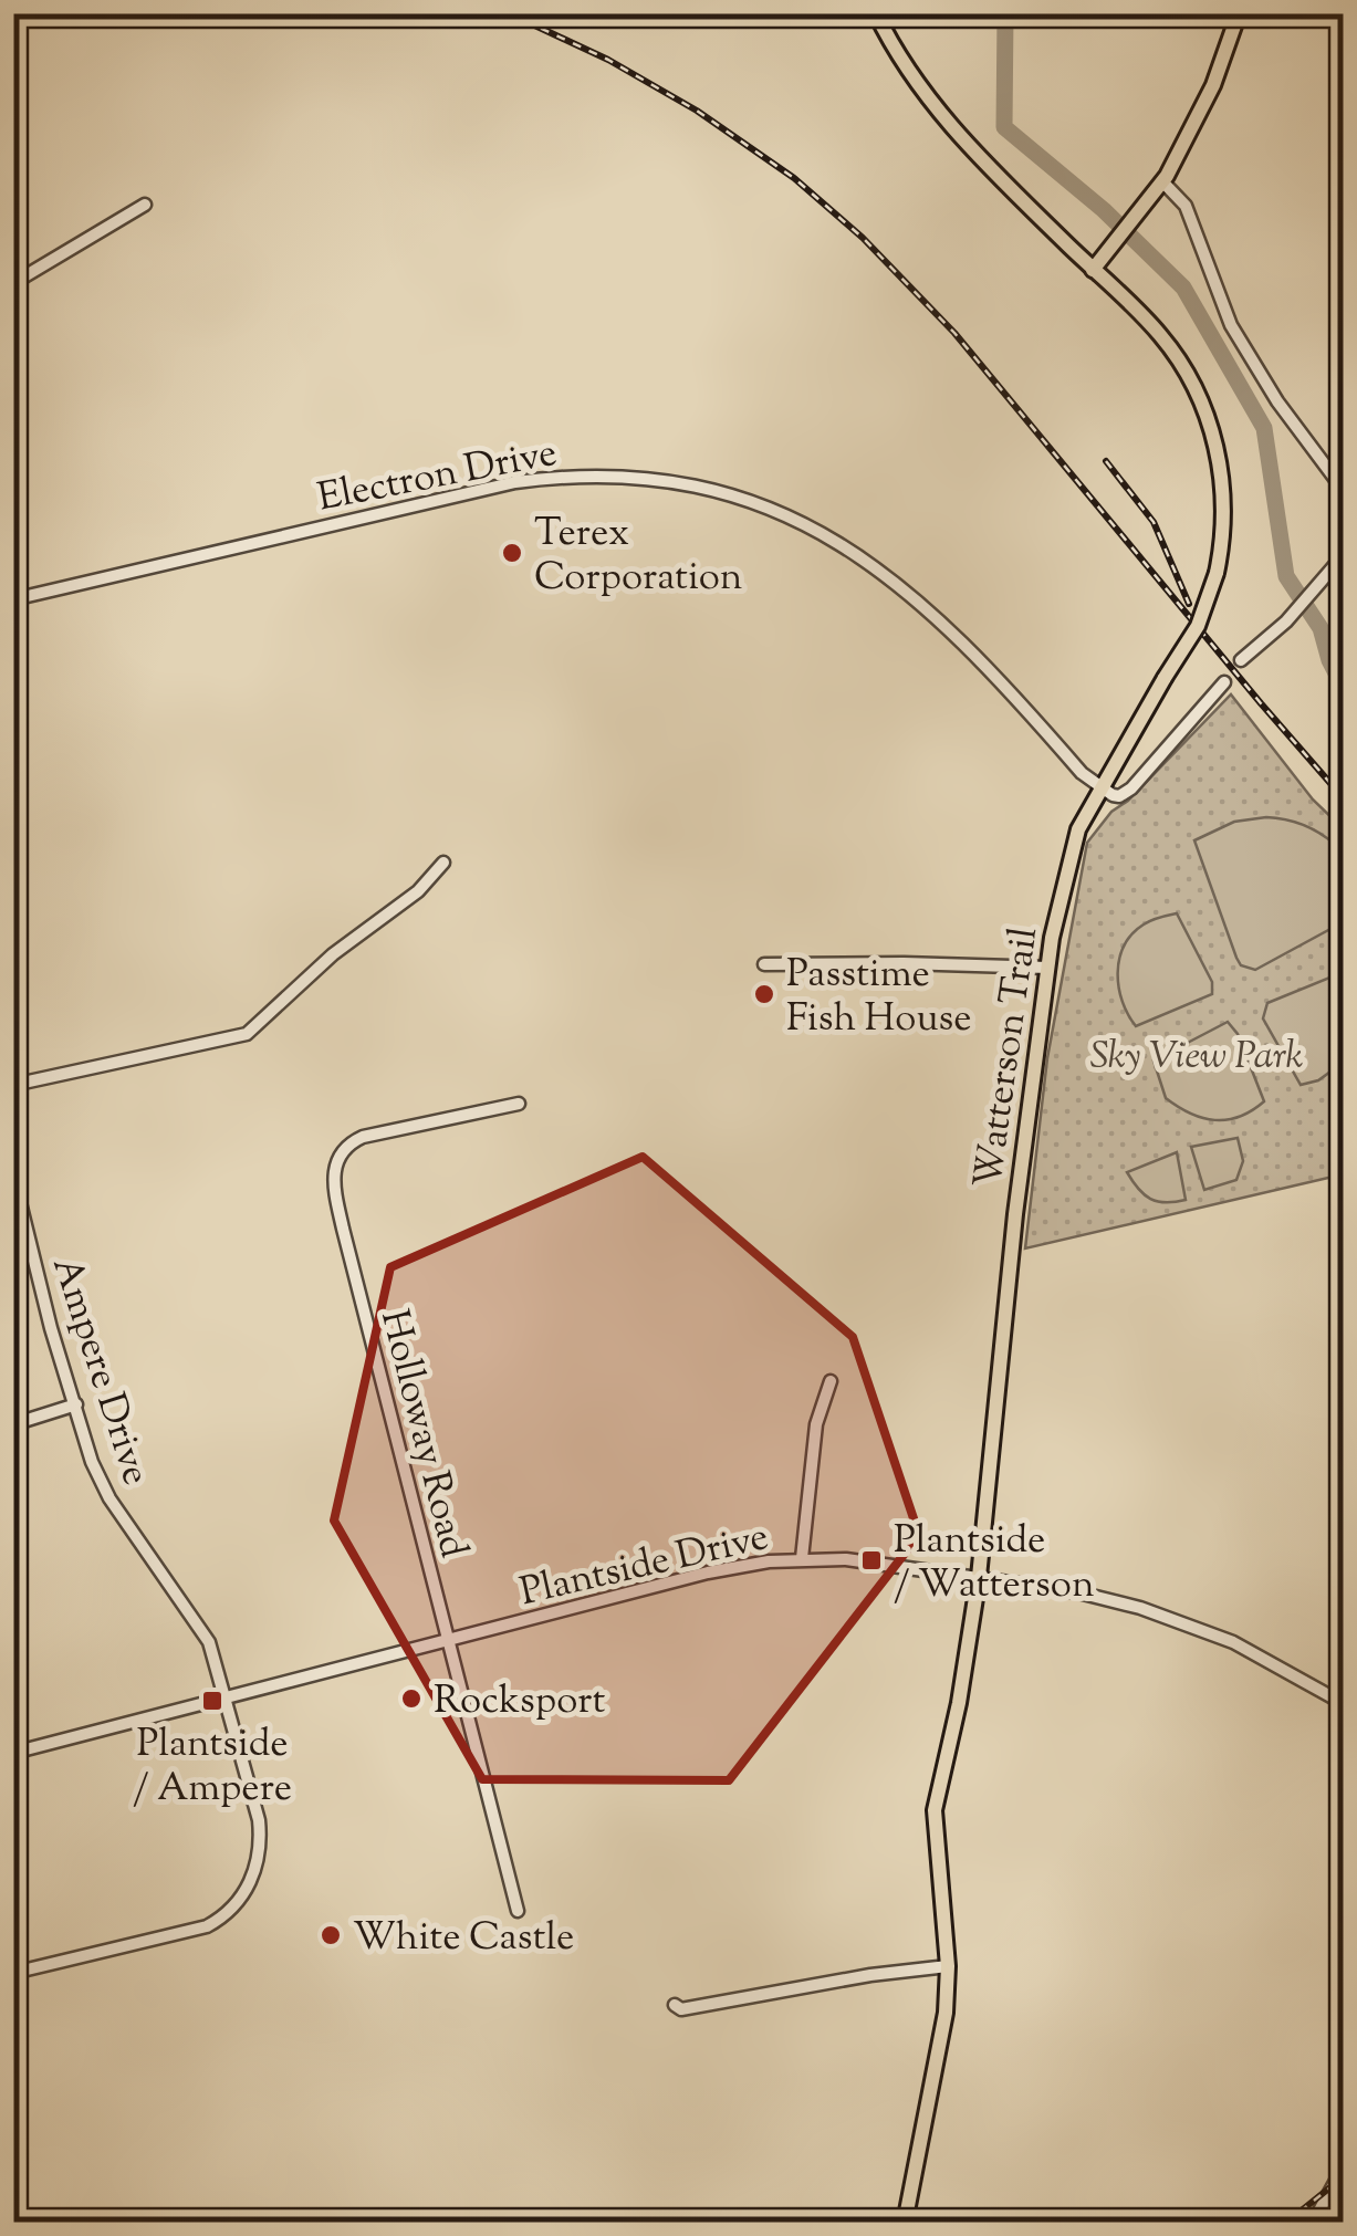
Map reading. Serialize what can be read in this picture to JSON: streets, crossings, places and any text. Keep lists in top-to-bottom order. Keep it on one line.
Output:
{"streets":{"main road":["Watterson Trail"],"street":["Electron Drive","Ampere Drive","Holloway Road","Plantside Drive"]},"crossings":[["Electron Drive","Watterson Trail"],["Watterson Trail","Plantside Drive"],["Ampere Drive","Plantside Drive"],["Holloway Road","Plantside Drive"]],"parks":["Sky View Park"],"places":{"other":["Terex Corporation","Passtime Fish House","Rocksport","White Castle"],"transit":["Plantside / Watterson","Plantside / Ampere"]}}
